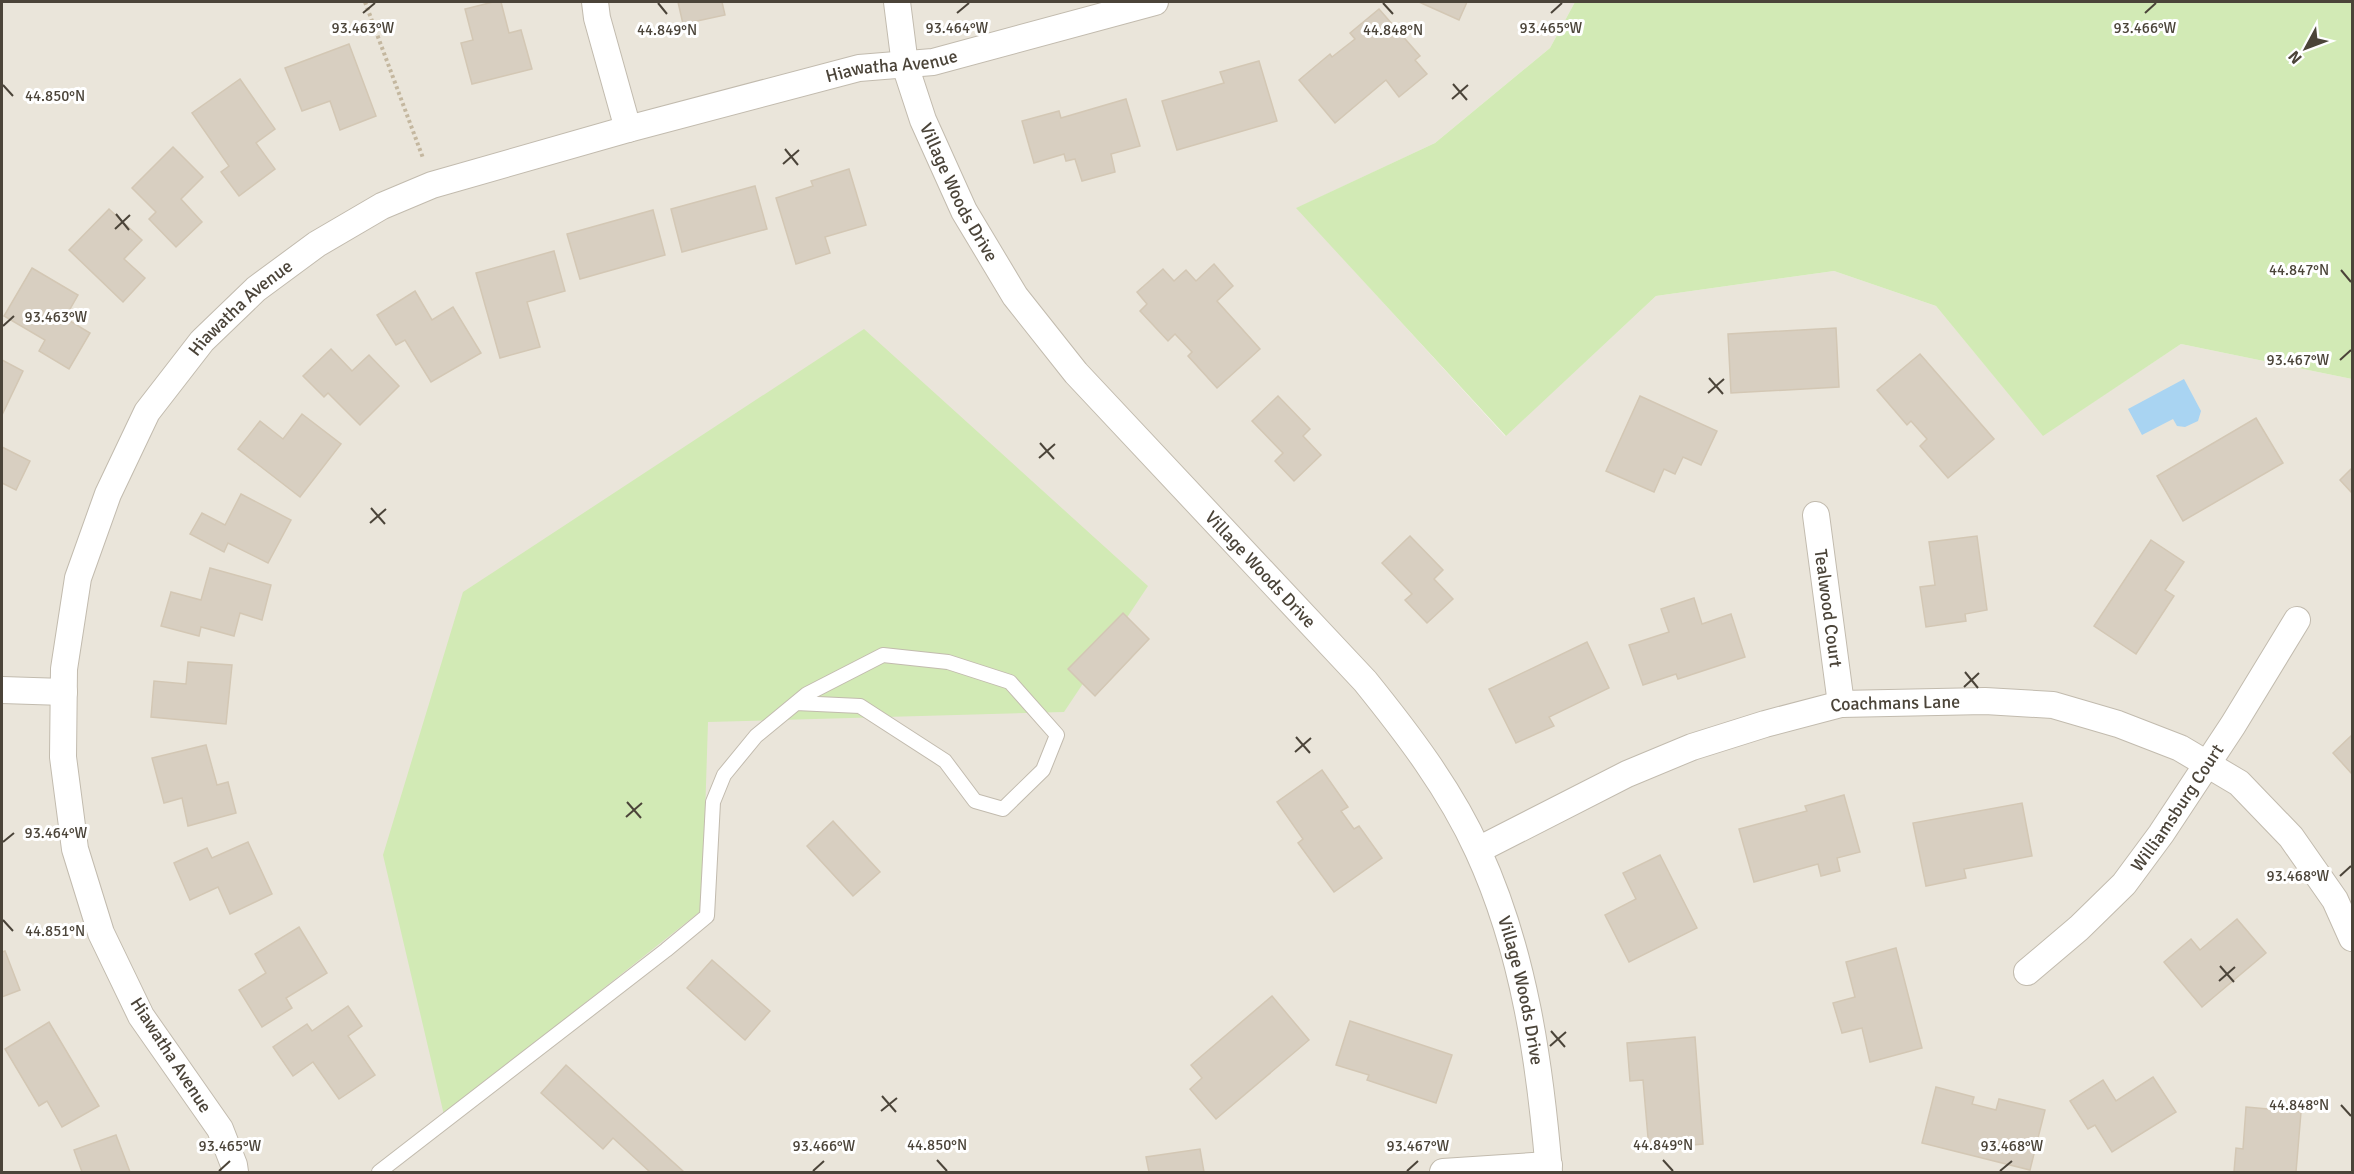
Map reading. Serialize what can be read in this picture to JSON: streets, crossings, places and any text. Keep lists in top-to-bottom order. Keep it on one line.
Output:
{"streets":{"street":["Hiawatha Avenue","Village Woods Drive","Tealwood Court","Coachmans Lane","Williamsburg Court"]},"crossings":[["Hiawatha Avenue","Village Woods Drive"],["Village Woods Drive","Coachmans Lane"],["Tealwood Court","Coachmans Lane"],["Coachmans Lane","Williamsburg Court"]],"north":"bottom left","coordinates":["93.463°W","93.464°W","93.465°W","93.466°W","44.849°N","44.848°N","44.850°N","44.847°N","93.467°W","93.468°W","44.851°N"]}
